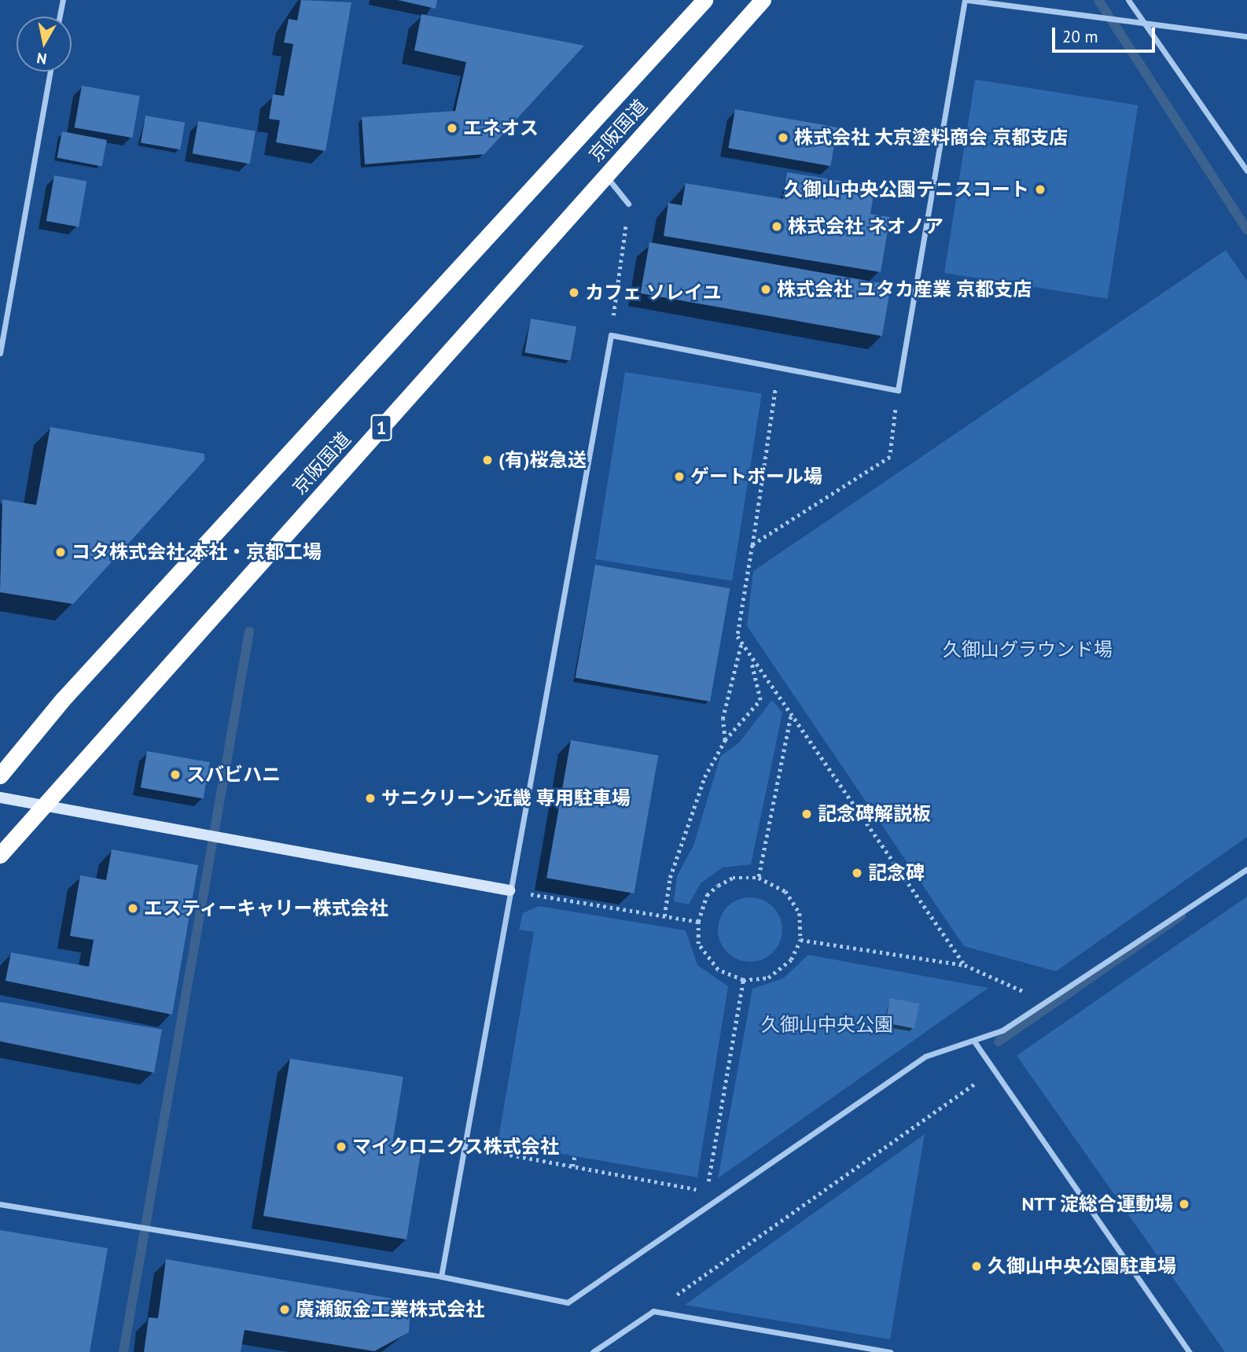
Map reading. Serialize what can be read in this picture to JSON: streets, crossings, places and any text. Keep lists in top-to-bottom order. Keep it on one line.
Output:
{"streets":{"highway":["京阪国道","1"]},"parks":["久御山グラウンド場","久御山中央公園"],"places":["エネオス","株式会社 大京塗料商会 京都支店","久御山中央公園テニスコート","株式会社 ネオノア","株式会社 ユタカ産業 京都支店","カフェ ソレイユ","(有)桜急送","ゲートボール場","コタ株式会社 本社・京都工場","スバビハニ","サニクリーン近畿 専用駐車場","記念碑解説板","記念碑","エスティーキャリー株式会社","マイクロニクス株式会社","NTT 淀総合運動場","久御山中央公園駐車場","廣瀬鈑金工業株式会社"],"scale_bar":"20 m","north":"bottom"}
